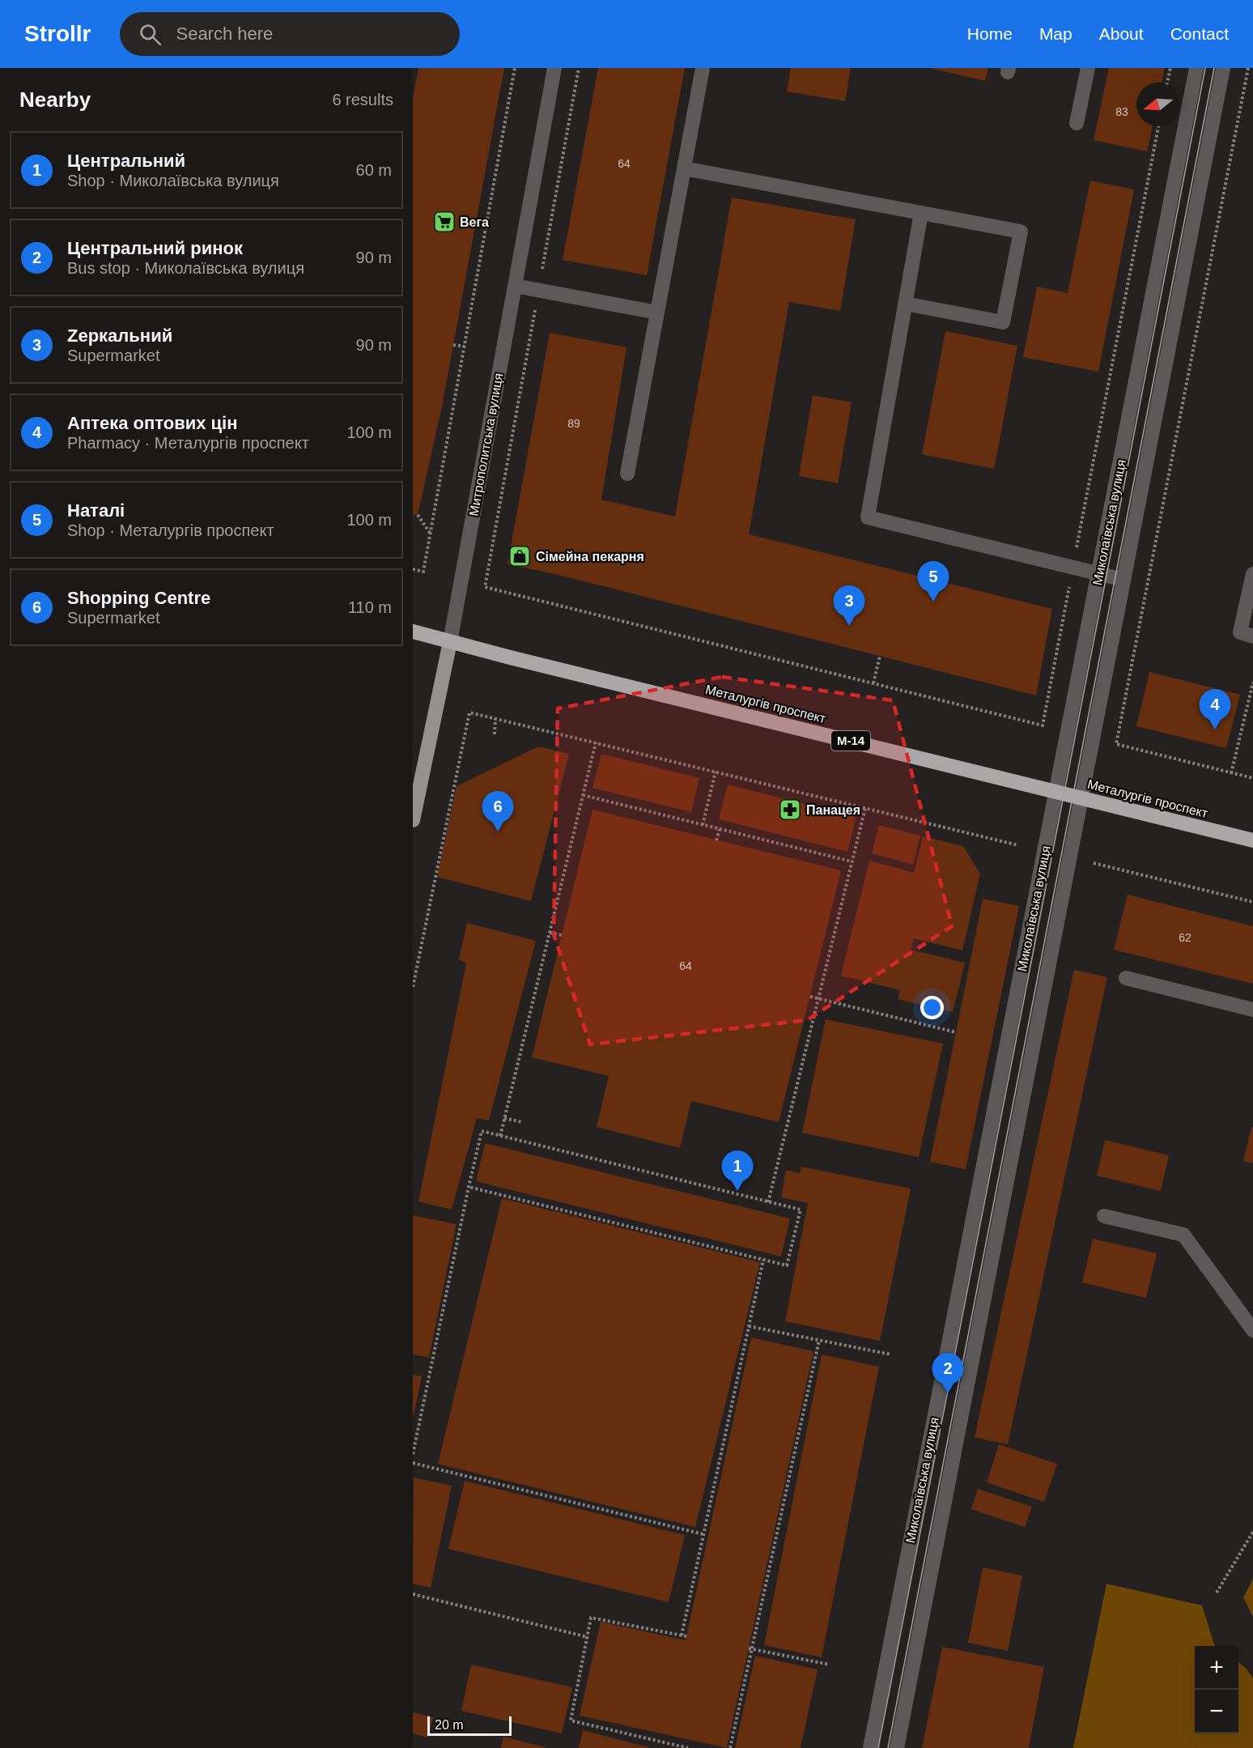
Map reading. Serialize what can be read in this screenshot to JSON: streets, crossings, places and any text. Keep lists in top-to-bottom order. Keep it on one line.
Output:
{"streets":{"highway":["Металургів проспект","М-14"],"main road":["Митрополитська вулиця"],"street":["Миколаївська вулиця"]},"crossings":[["Митрополитська вулиця","Металургів проспект"],["Миколаївська вулиця","Металургів проспект"]],"places":{"supermarket":["Вега"],"shop":["Сімейна пекарня"],"pharmacy":["Панацея"]},"house_numbers":["83","64","89","62","64"],"scale_bar":"20 m","north":"left","page":{"header":"Strollr","search":"Search here","nav":["Home","Map","About","Contact"],"heading":["Nearby","6 results"],"list":[{"mark":"1","name":"Центральний","note":"Shop · Миколаївська вулиця","value":"60 m"},{"mark":"2","name":"Центральний ринок","note":"Bus stop · Миколаївська вулиця","value":"90 m"},{"mark":"3","name":"Zеркальний","note":"Supermarket","value":"90 m"},{"mark":"4","name":"Аптека оптових цін","note":"Pharmacy · Металургів проспект","value":"100 m"},{"mark":"5","name":"Наталі","note":"Shop · Металургів проспект","value":"100 m"},{"mark":"6","name":"Shopping Centre","note":"Supermarket","value":"110 m"}],"pins":["5","3","4","6","1","2"],"map_buttons":["+","−"],"scale":"20 m"}}
